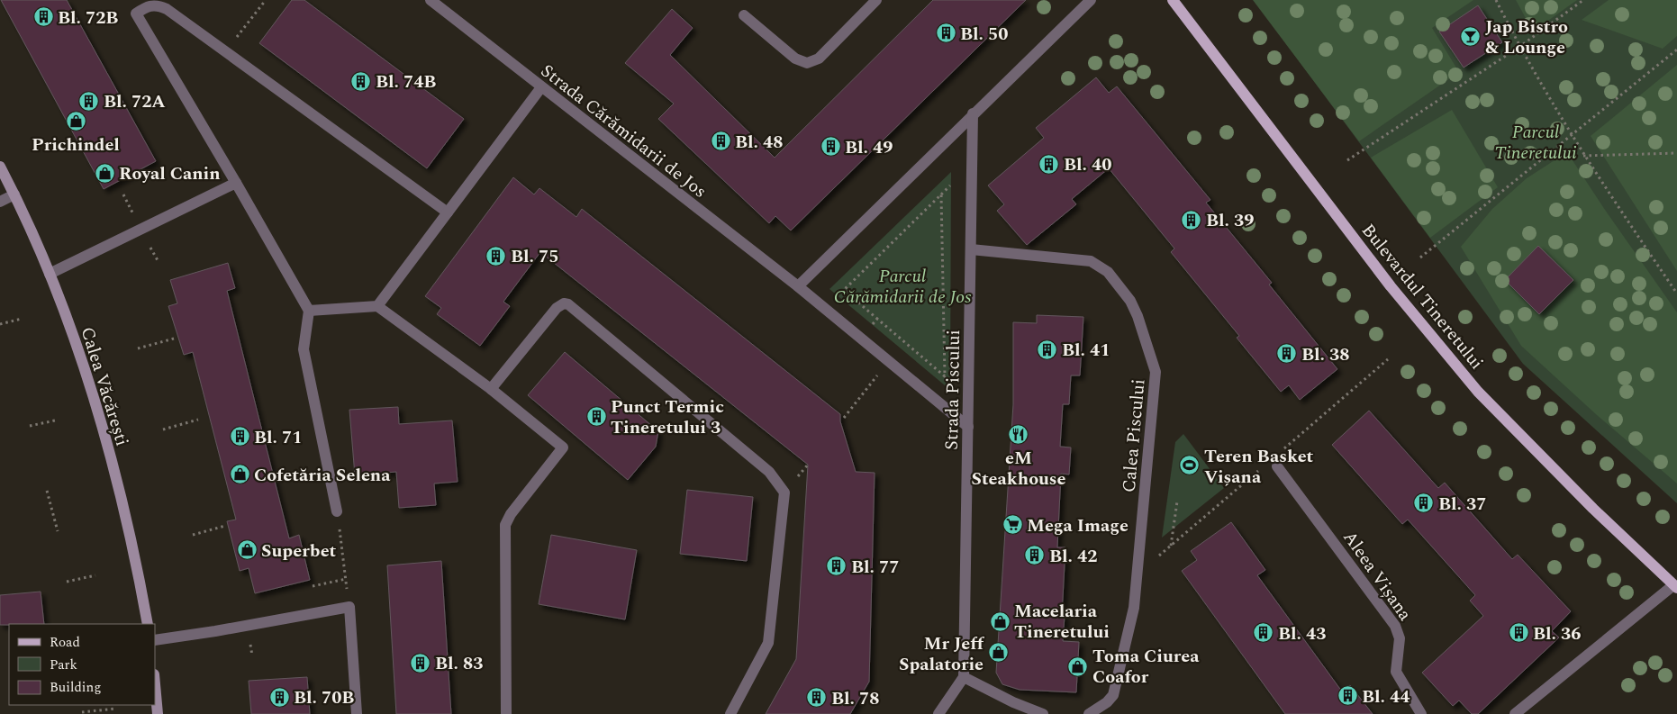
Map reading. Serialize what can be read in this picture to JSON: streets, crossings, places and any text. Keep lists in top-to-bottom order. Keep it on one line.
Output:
{"streets":{"main road":["Bulevardul Tineretului","Calea Văcărești"],"street":["Strada Cărămidarii de Jos","Strada Piscului","Calea Piscului","Aleea Vișana"]},"crossings":[["Strada Cărămidarii de Jos","Strada Piscului"],["Strada Piscului","Calea Piscului"]],"parks":["Parcul Tineretului","Parcul Cărămidarii de Jos"],"places":{"building":["Bl. 72B","Bl. 50","Bl. 74B","Bl. 72A","Bl. 48","Bl. 49","Bl. 40","Bl. 39","Bl. 75","Bl. 41","Bl. 38","Punct Termic Tineretului 3","Bl. 71","Bl. 37","Bl. 42","Bl. 77","Bl. 43","Bl. 36","Bl. 83","Bl. 44","Bl. 70B","Bl. 78"],"bar":["Jap Bistro & Lounge"],"shop":["Prichindel","Royal Canin","Cofetăria Selena","Superbet","Macelaria Tineretului","Mr Jeff Spalatorie","Toma Ciurea Coafor"],"restaurant":["eM Steakhouse"],"sports":["Teren Basket Vișana"],"supermarket":["Mega Image"]},"legend":["Road","Park","Building"]}
